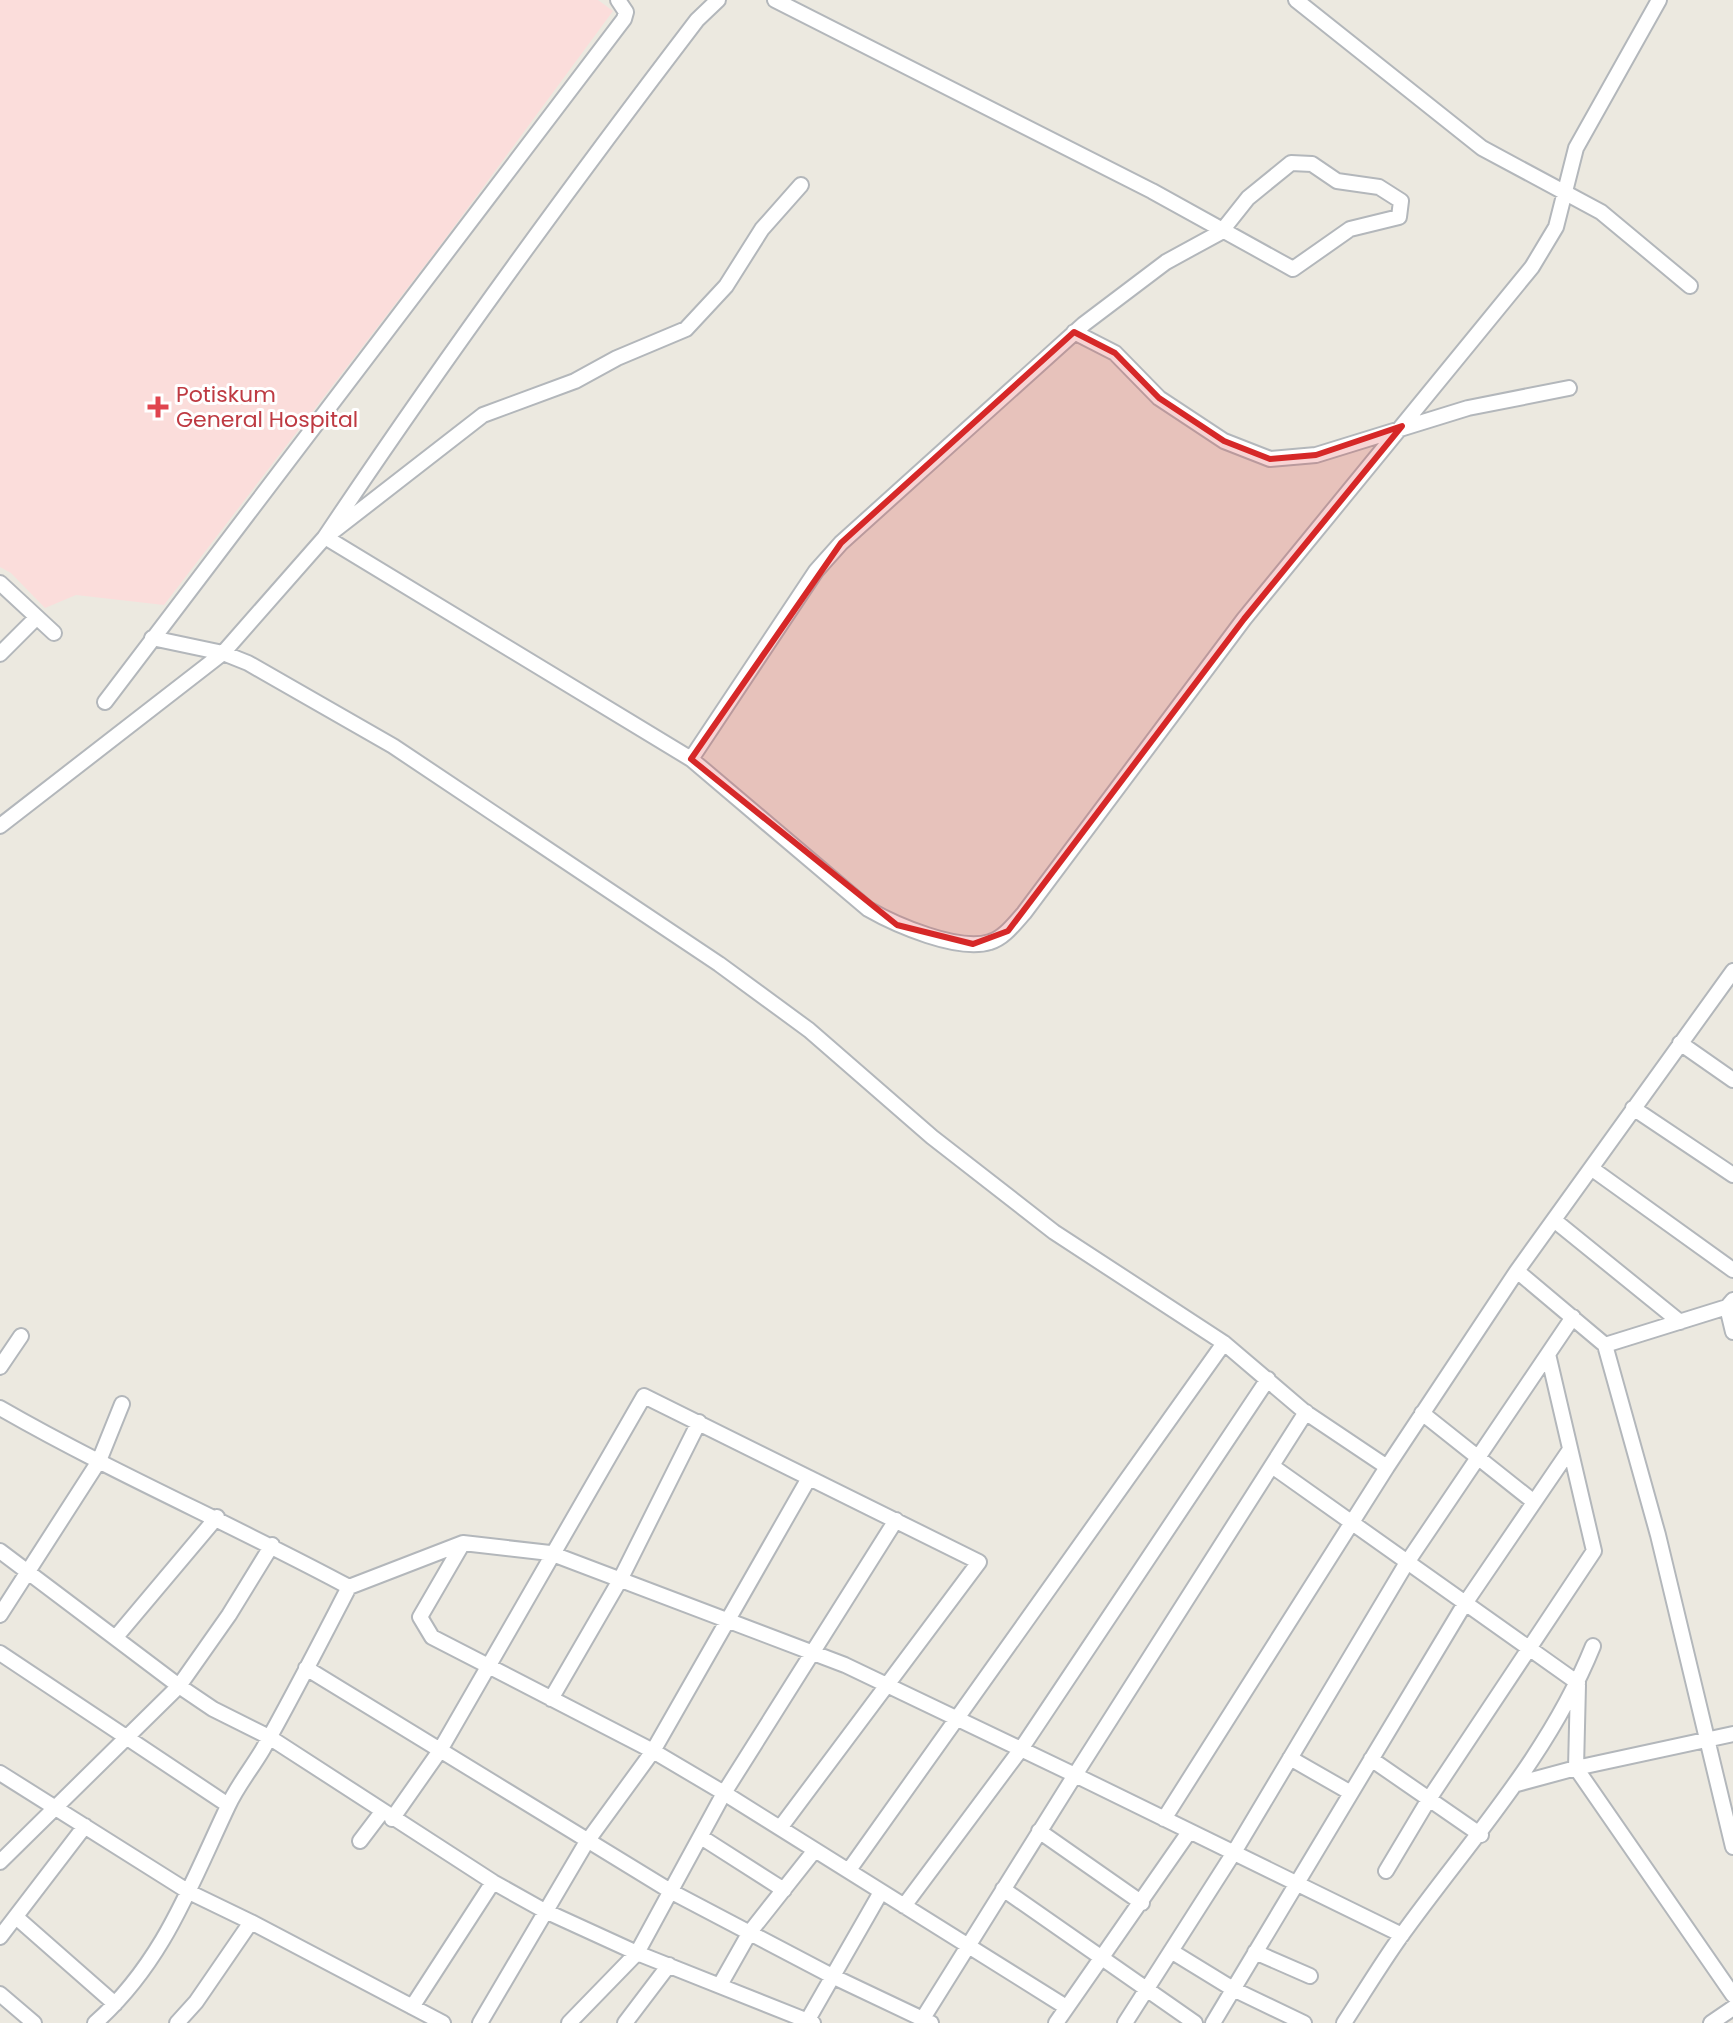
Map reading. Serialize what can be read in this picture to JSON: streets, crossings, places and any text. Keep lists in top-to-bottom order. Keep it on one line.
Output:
{"places":{"health":["Potiskum General Hospital"]}}
